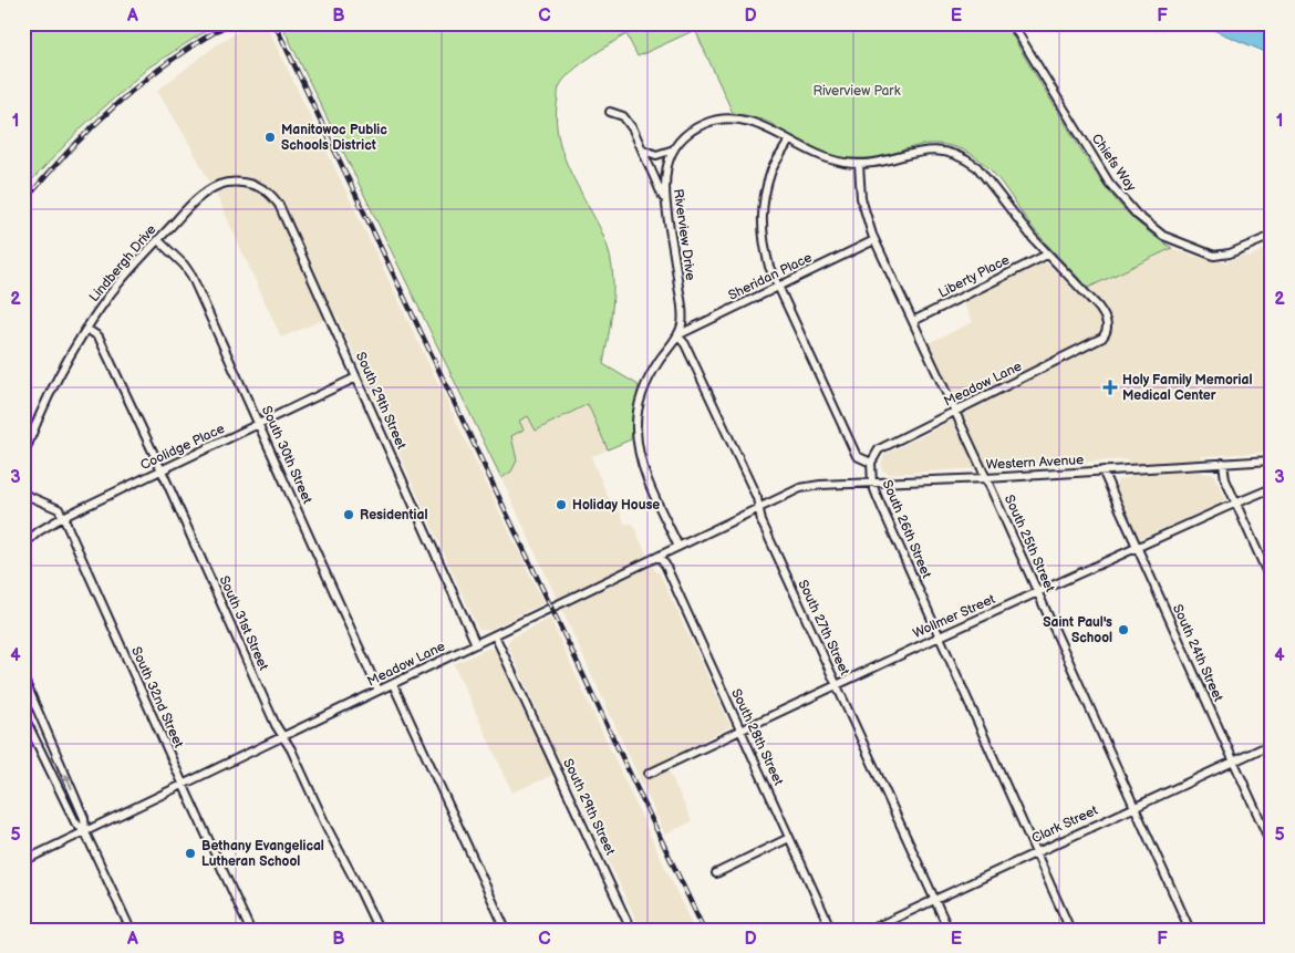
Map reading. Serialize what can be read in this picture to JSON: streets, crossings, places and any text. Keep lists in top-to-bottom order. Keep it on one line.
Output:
{"streets":{"street":["Chiefs Way","Riverview Drive","Lindbergh Drive","Sheridan Place","Liberty Place","Meadow Lane","South 29th Street","Coolidge Place","South 30th Street","Western Avenue","South 26th Street","South 25th Street","Wollmer Street","South 31st Street","South 27th Street","South 24th Street","South 32nd Street","South 28th Street","Clark Street"]},"crossings":[["Riverview Drive","Sheridan Place"],["Riverview Drive","Liberty Place"],["Riverview Drive","Meadow Lane"],["Riverview Drive","South 25th Street"],["Riverview Drive","South 27th Street"],["Lindbergh Drive","South 29th Street"],["Lindbergh Drive","South 30th Street"],["Lindbergh Drive","South 31st Street"],["Sheridan Place","South 25th Street"],["Sheridan Place","South 27th Street"],["Liberty Place","South 25th Street"],["Meadow Lane","South 29th Street"],["Meadow Lane","South 30th Street"],["Meadow Lane","Western Avenue"],["Meadow Lane","South 26th Street"],["Meadow Lane","South 25th Street"],["Meadow Lane","South 31st Street"],["Meadow Lane","South 27th Street"],["Meadow Lane","South 32nd Street"],["Meadow Lane","South 28th Street"],["South 29th Street","Coolidge Place"],["Coolidge Place","South 30th Street"],["Coolidge Place","South 31st Street"],["Coolidge Place","South 32nd Street"],["Western Avenue","South 26th Street"],["Western Avenue","South 25th Street"],["Western Avenue","South 24th Street"],["South 26th Street","Wollmer Street"],["South 26th Street","Clark Street"],["South 25th Street","Wollmer Street"],["South 25th Street","Clark Street"],["Wollmer Street","South 27th Street"],["Wollmer Street","South 24th Street"],["Wollmer Street","South 28th Street"],["South 27th Street","Clark Street"],["South 24th Street","Clark Street"]],"parks":["Riverview Park"],"places":{"other":["Manitowoc Public Schools District","Holiday House","Residential","Saint Paul's School","Bethany Evangelical Lutheran School"],"health":["Holy Family Memorial Medical Center"]},"grid":{"columns":["A","B","C","D","E","F"],"rows":["1","2","3","4","5"]}}
